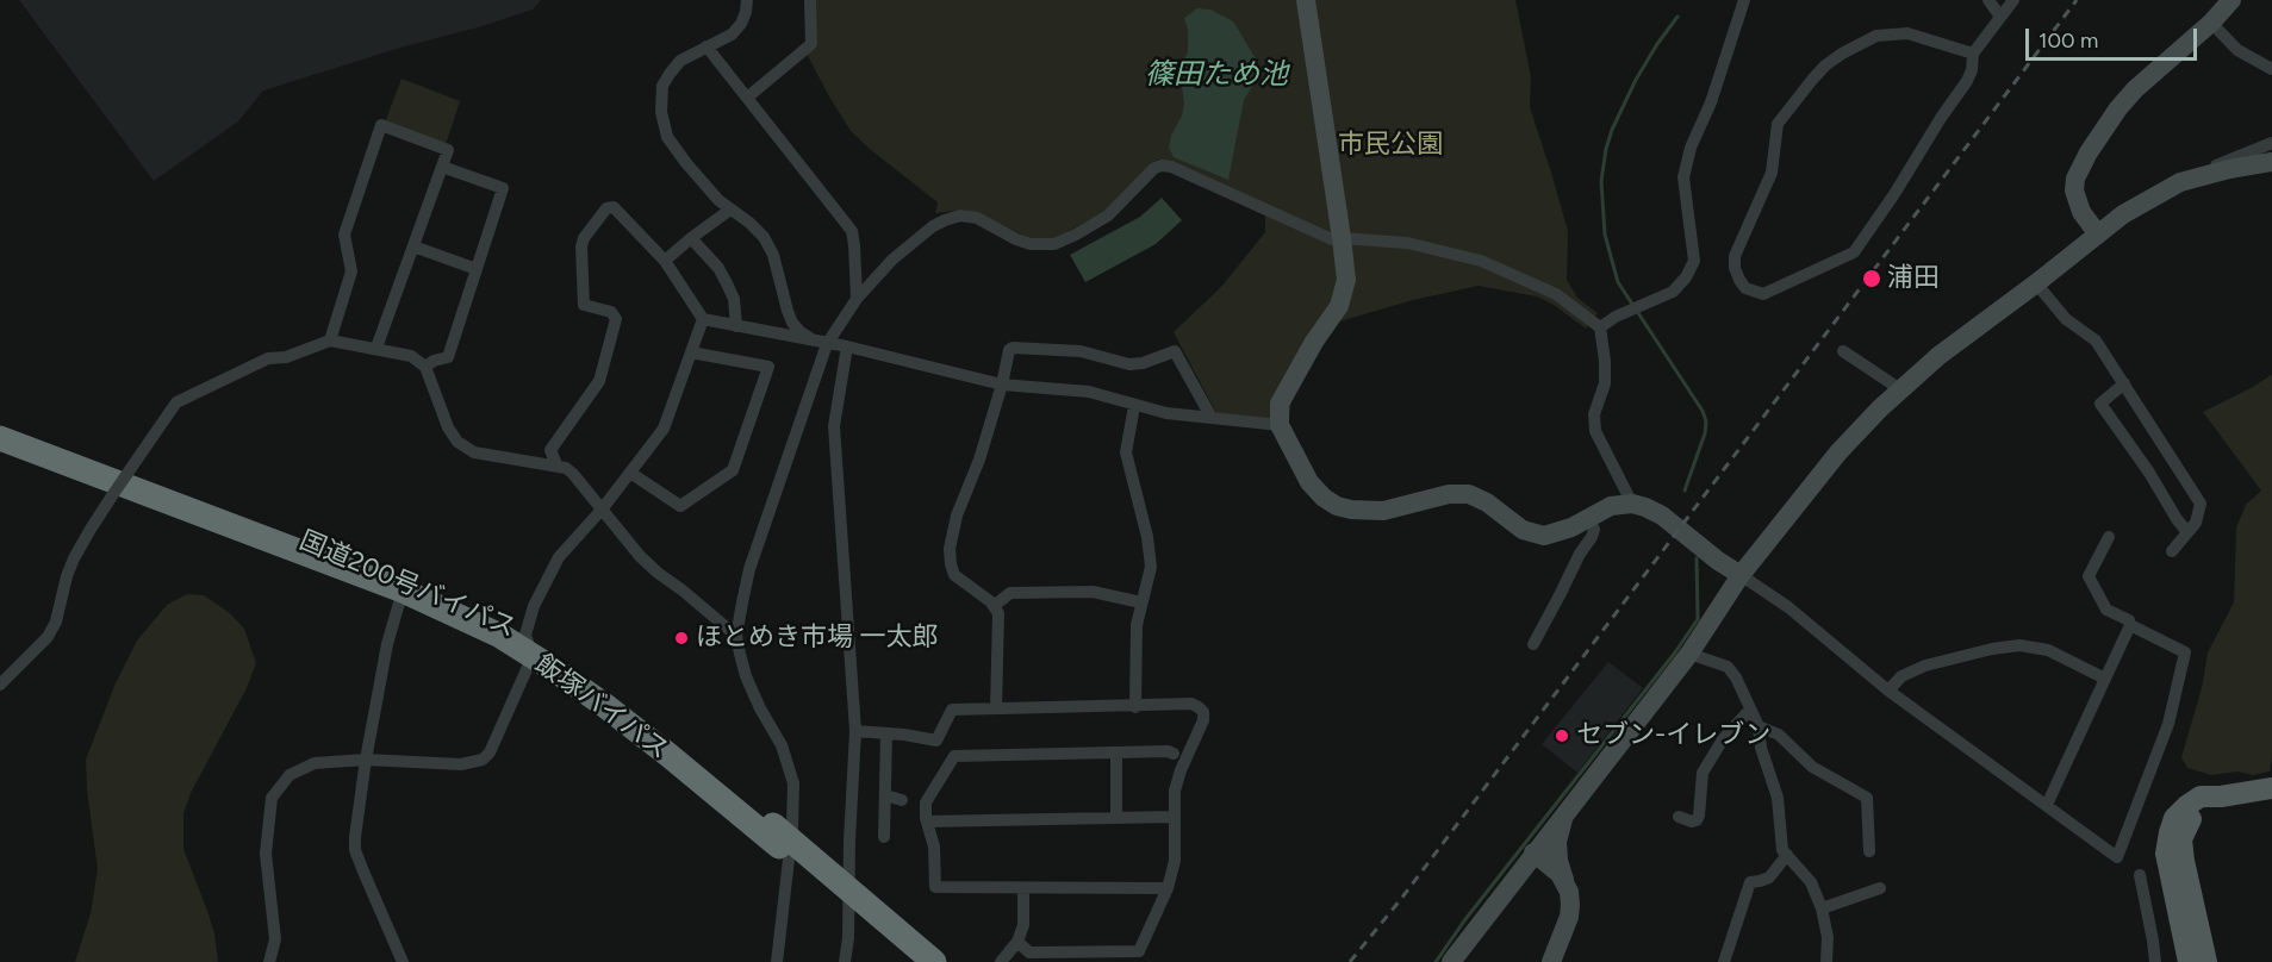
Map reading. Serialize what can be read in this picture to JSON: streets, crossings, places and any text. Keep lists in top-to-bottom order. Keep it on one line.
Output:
{"streets":{"highway":["国道200号バイパス","飯塚バイパス"]},"crossings":[["国道200号バイパス","飯塚バイパス"]],"water":["篠田ため池"],"parks":["市民公園"],"places":["浦田","ほとめき市場 一太郎","セブン-イレブン"],"scale_bar":"100 m"}
